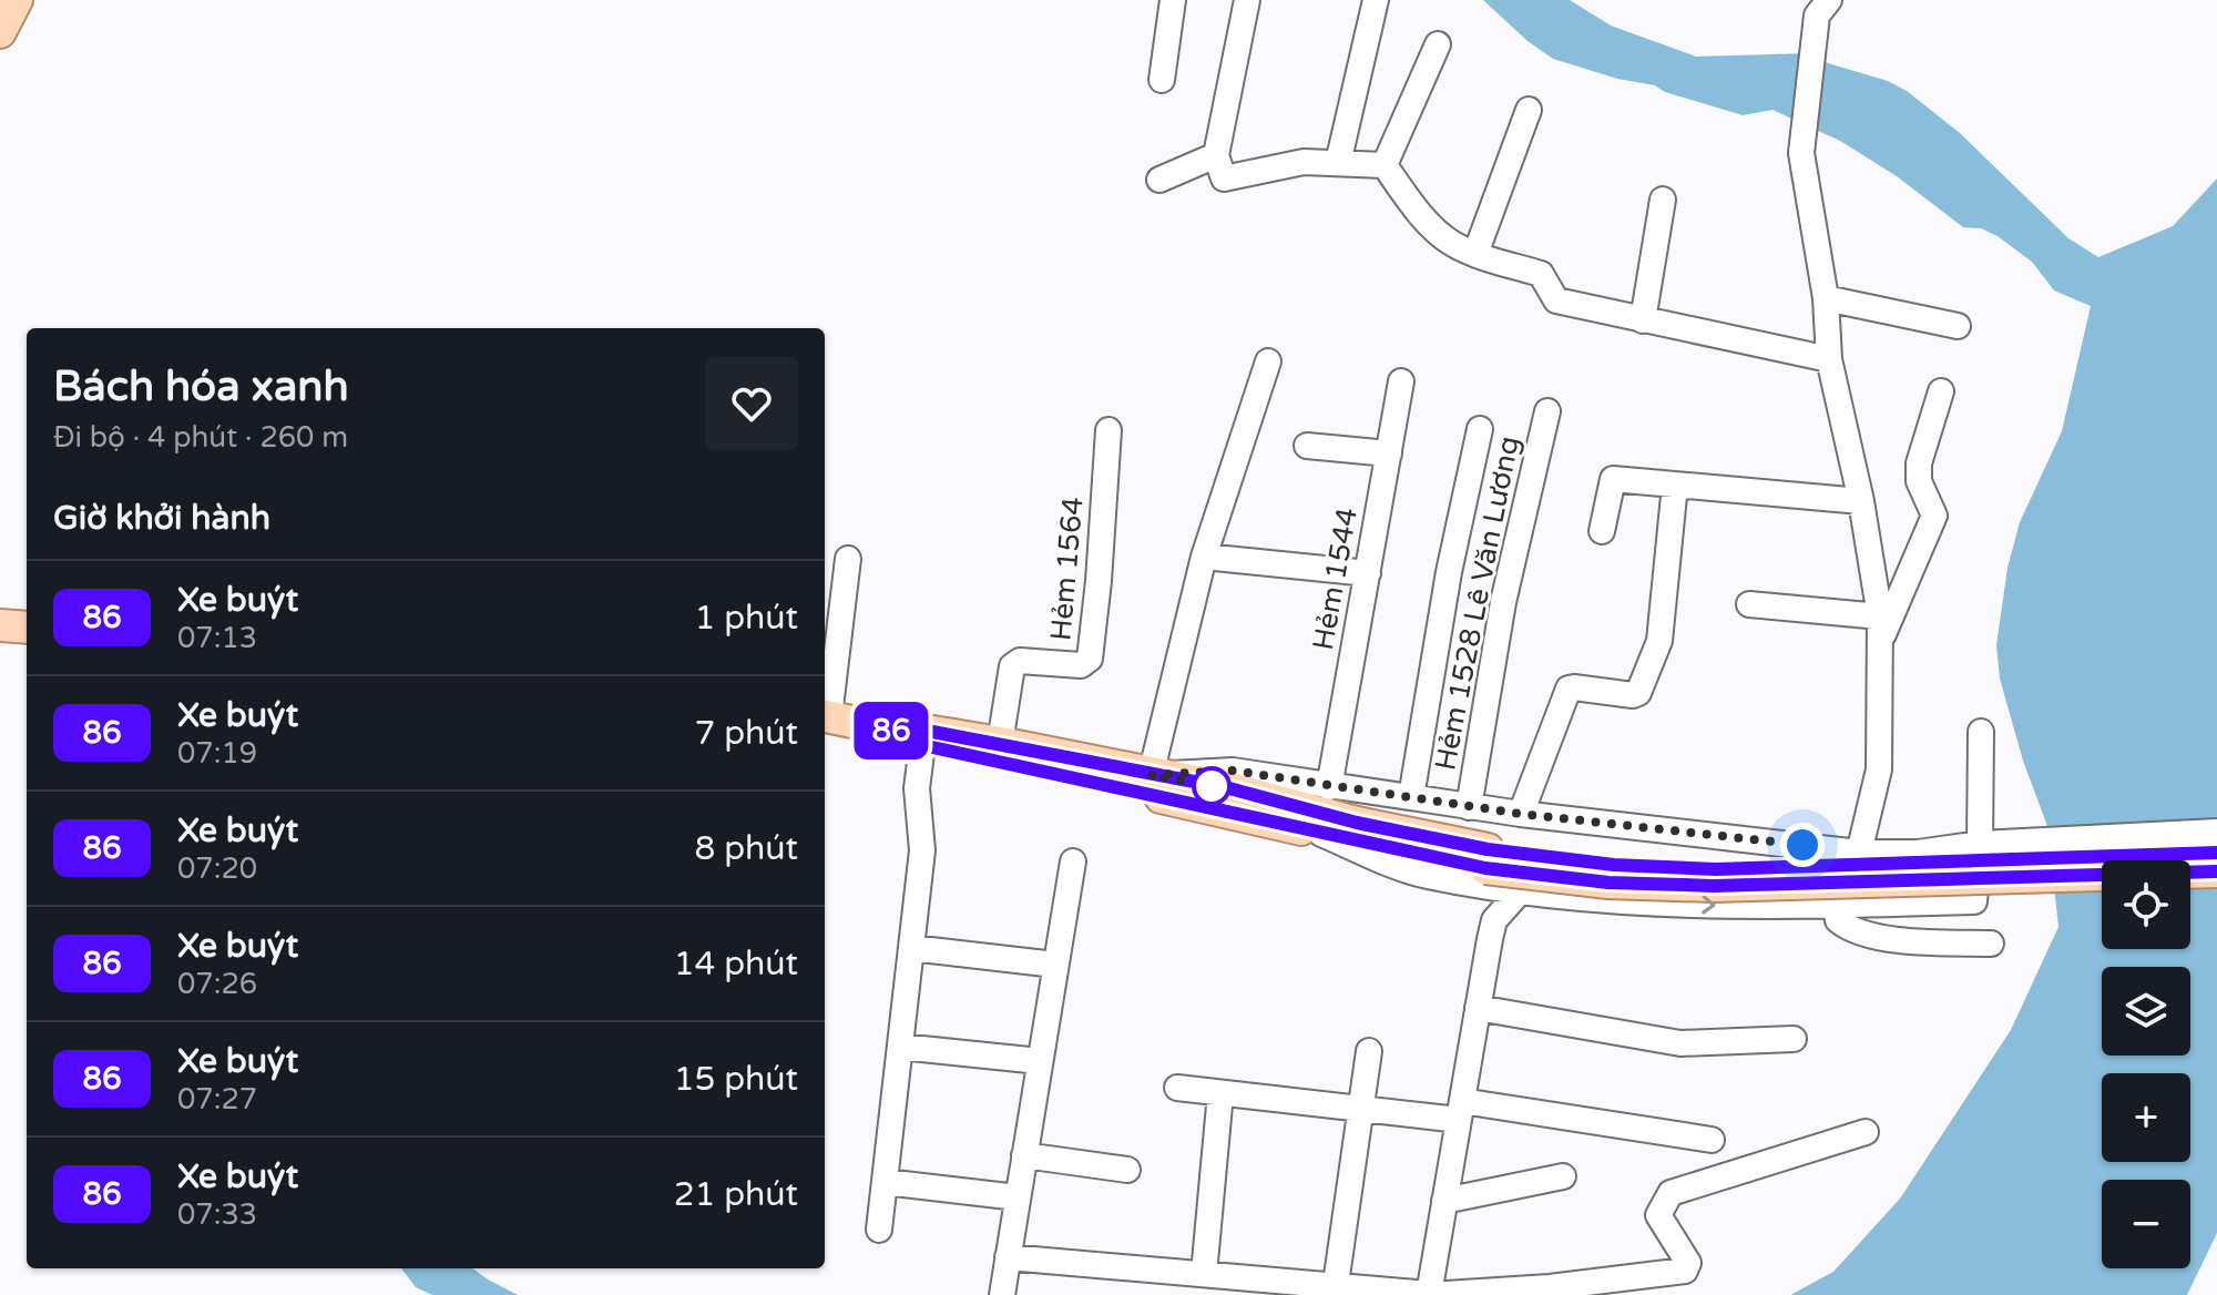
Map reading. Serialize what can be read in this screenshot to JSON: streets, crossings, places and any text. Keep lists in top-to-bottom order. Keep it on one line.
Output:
{"streets":{"street":["Hẻm 1564","Hẻm 1544","Hẻm 1528 Lê Văn Lương"]},"lines":["bus line 86"],"page":{"on_map":"86","heading":[["Bách hóa xanh","Đi bộ · 4 phút · 260 m"],"Giờ khởi hành"],"list":[{"mark":"86","name":"Xe buýt","note":"07:13","value":"1 phút"},{"mark":"86","name":"Xe buýt","note":"07:19","value":"7 phút"},{"mark":"86","name":"Xe buýt","note":"07:20","value":"8 phút"},{"mark":"86","name":"Xe buýt","note":"07:26","value":"14 phút"},{"mark":"86","name":"Xe buýt","note":"07:27","value":"15 phút"},{"mark":"86","name":"Xe buýt","note":"07:33","value":"21 phút"}],"map_buttons":["+","−"]}}
